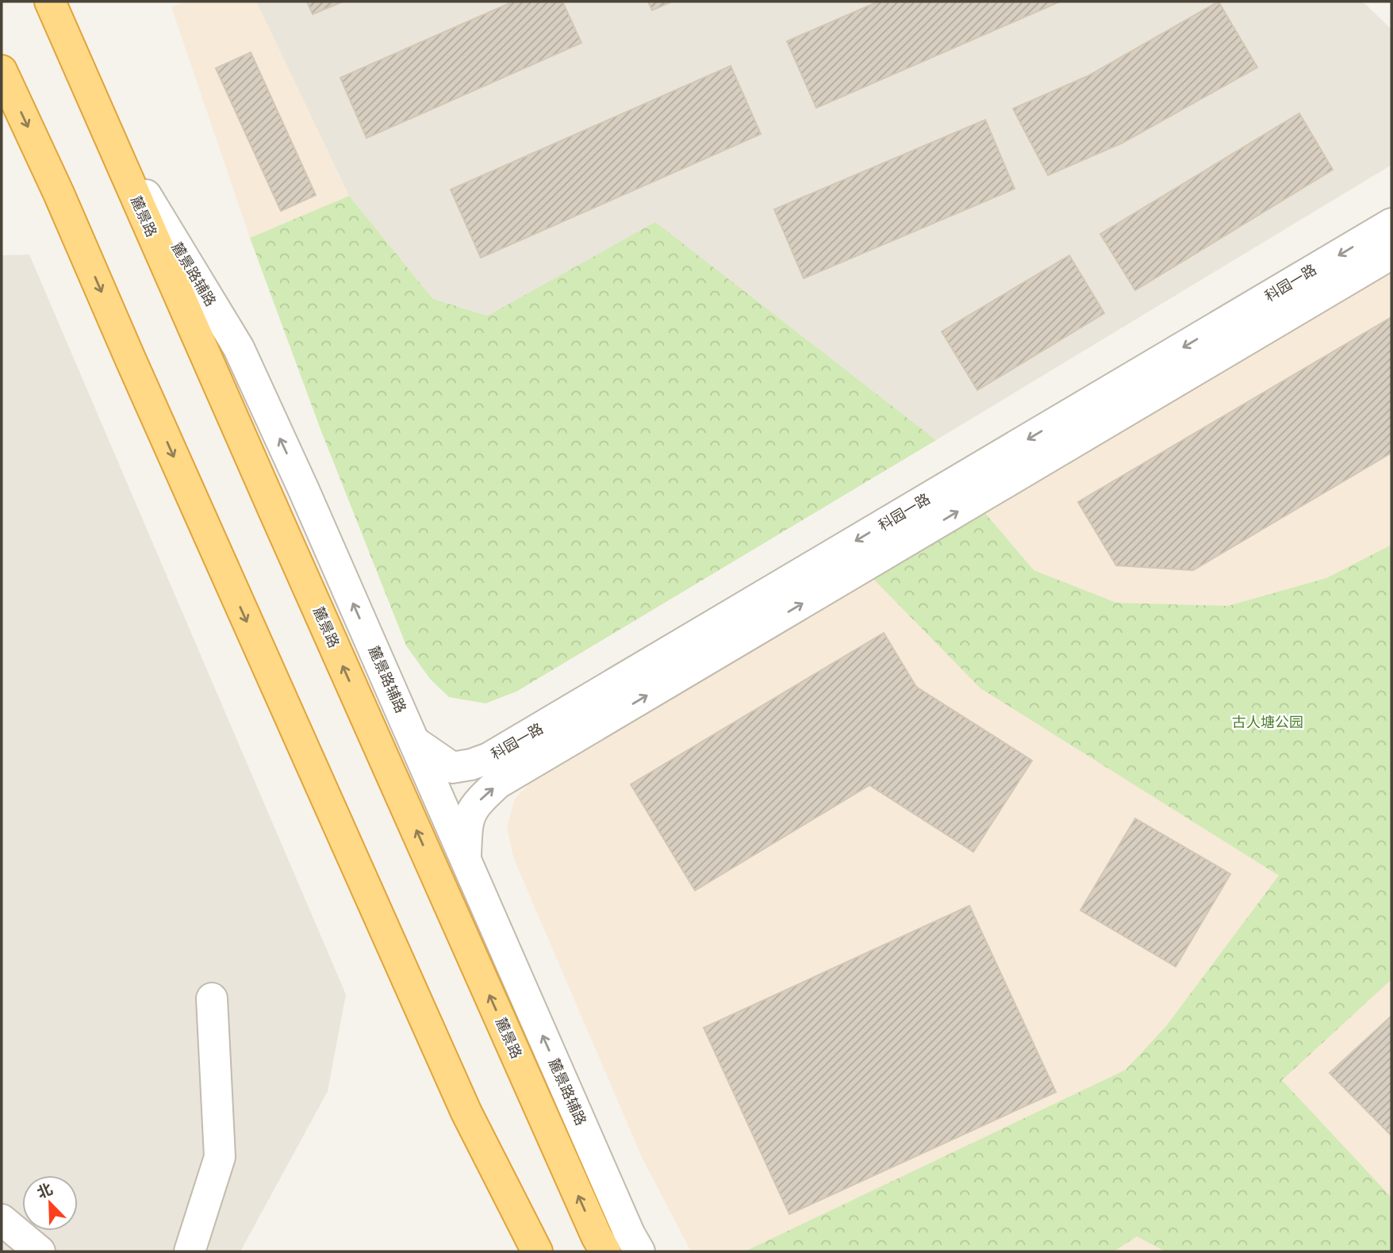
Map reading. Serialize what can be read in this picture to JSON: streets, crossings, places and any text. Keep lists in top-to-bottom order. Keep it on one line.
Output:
{"streets":{"highway":["麓景路"],"street":["麓景路辅路","科园一路"]},"crossings":[["麓景路","麓景路辅路"],["麓景路辅路","科园一路"]],"one_way":["麓景路辅路"],"parks":["古人塘公园"],"north":"top left"}
